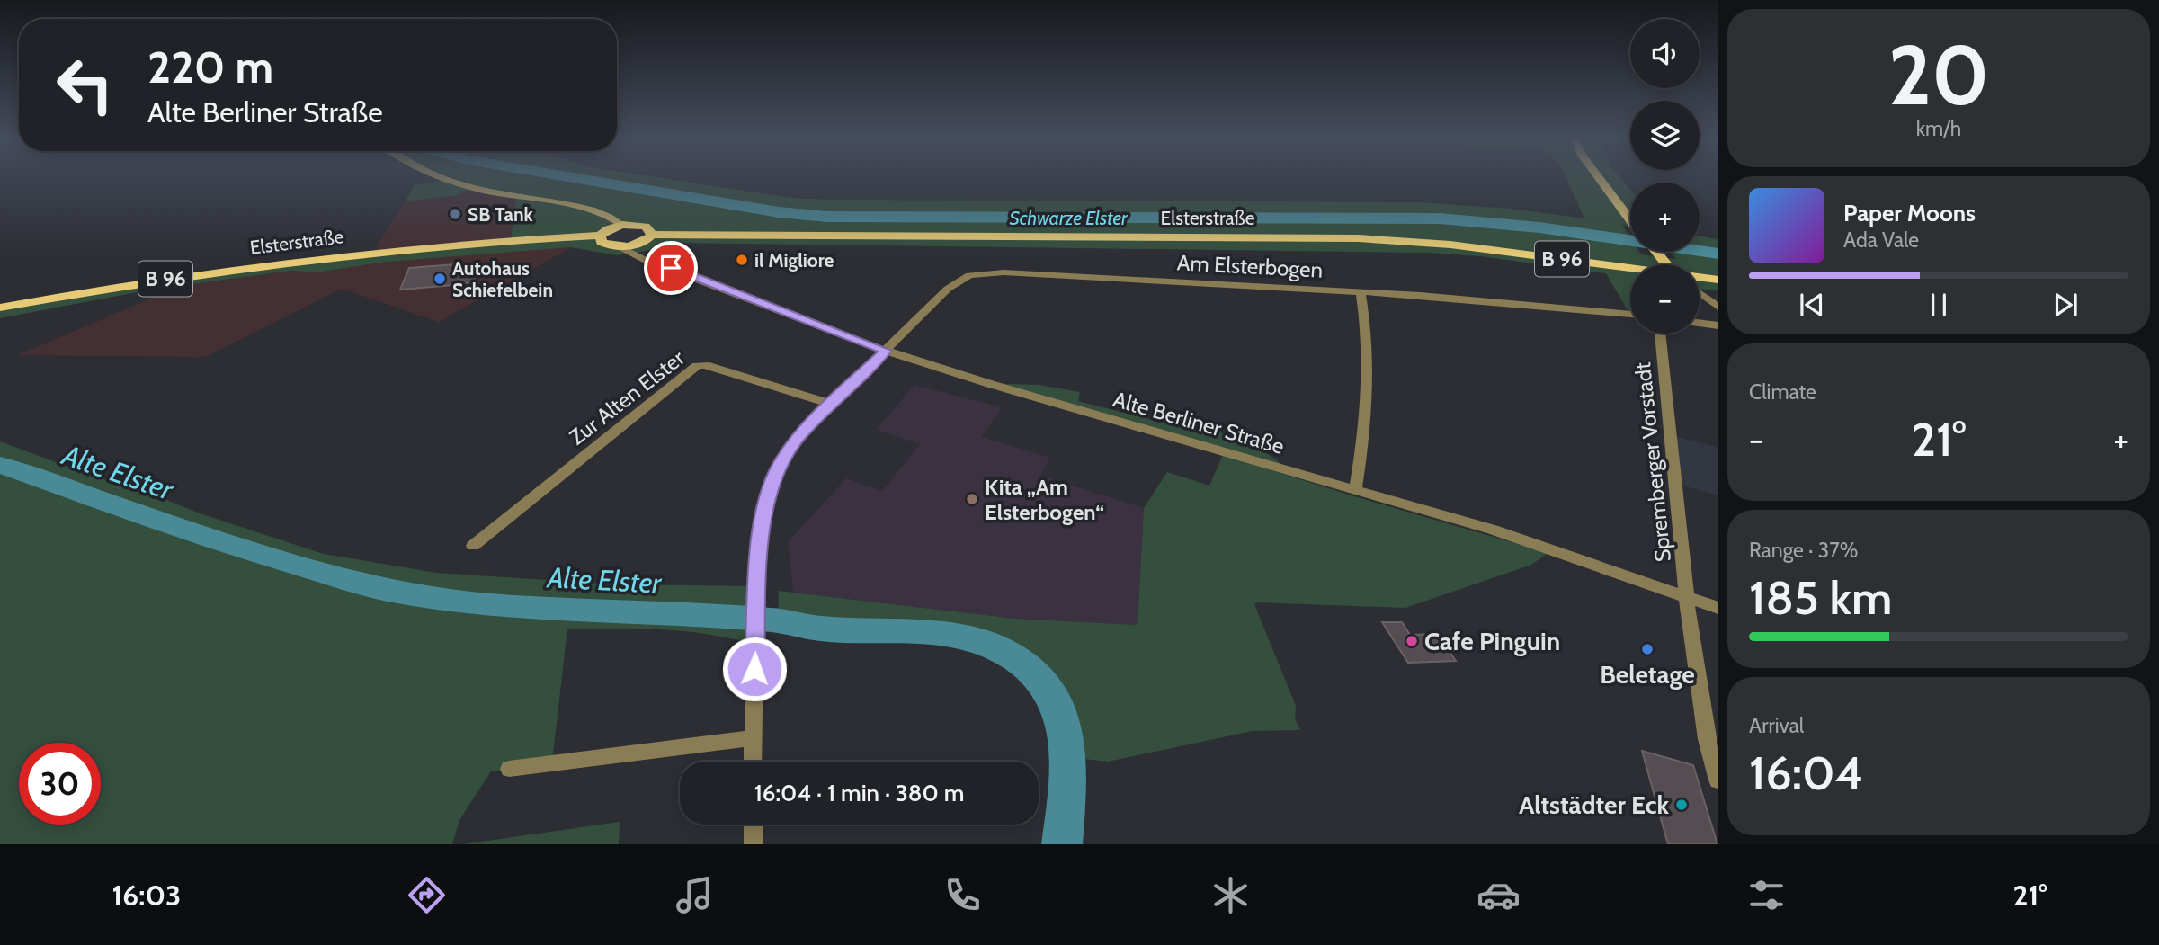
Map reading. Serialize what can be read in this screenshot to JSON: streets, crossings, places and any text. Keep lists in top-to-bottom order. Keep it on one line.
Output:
{"streets":{"main road":["Elsterstraße","B 96"],"street":["Am Elsterbogen","Zur Alten Elster","Alte Berliner Straße","Spremberger Vorstadt"]},"crossings":[["Am Elsterbogen","Zur Alten Elster"],["Am Elsterbogen","Alte Berliner Straße"],["Alte Berliner Straße","Spremberger Vorstadt"]],"water":["Schwarze Elster","Alte Elster"],"places":["SB Tank","il Migliore","Autohaus Schiefelbein","Kita „Am Elsterbogen“","Cafe Pinguin","Beletage","Altstädter Eck"],"page":{"tile":[["20","km/h"],"Climate",["Range · 37%","185 km"],["Arrival","16:04"]],"map_buttons":["+","−"],"turn":["220 m","Alte Berliner Straße"],"song":["Paper Moons","Ada Vale"],"heat":["−","21°","+"],"limit":"30","trip":"16:04 · 1 min · 380 m","tabs":["16:03","21°"]}}
